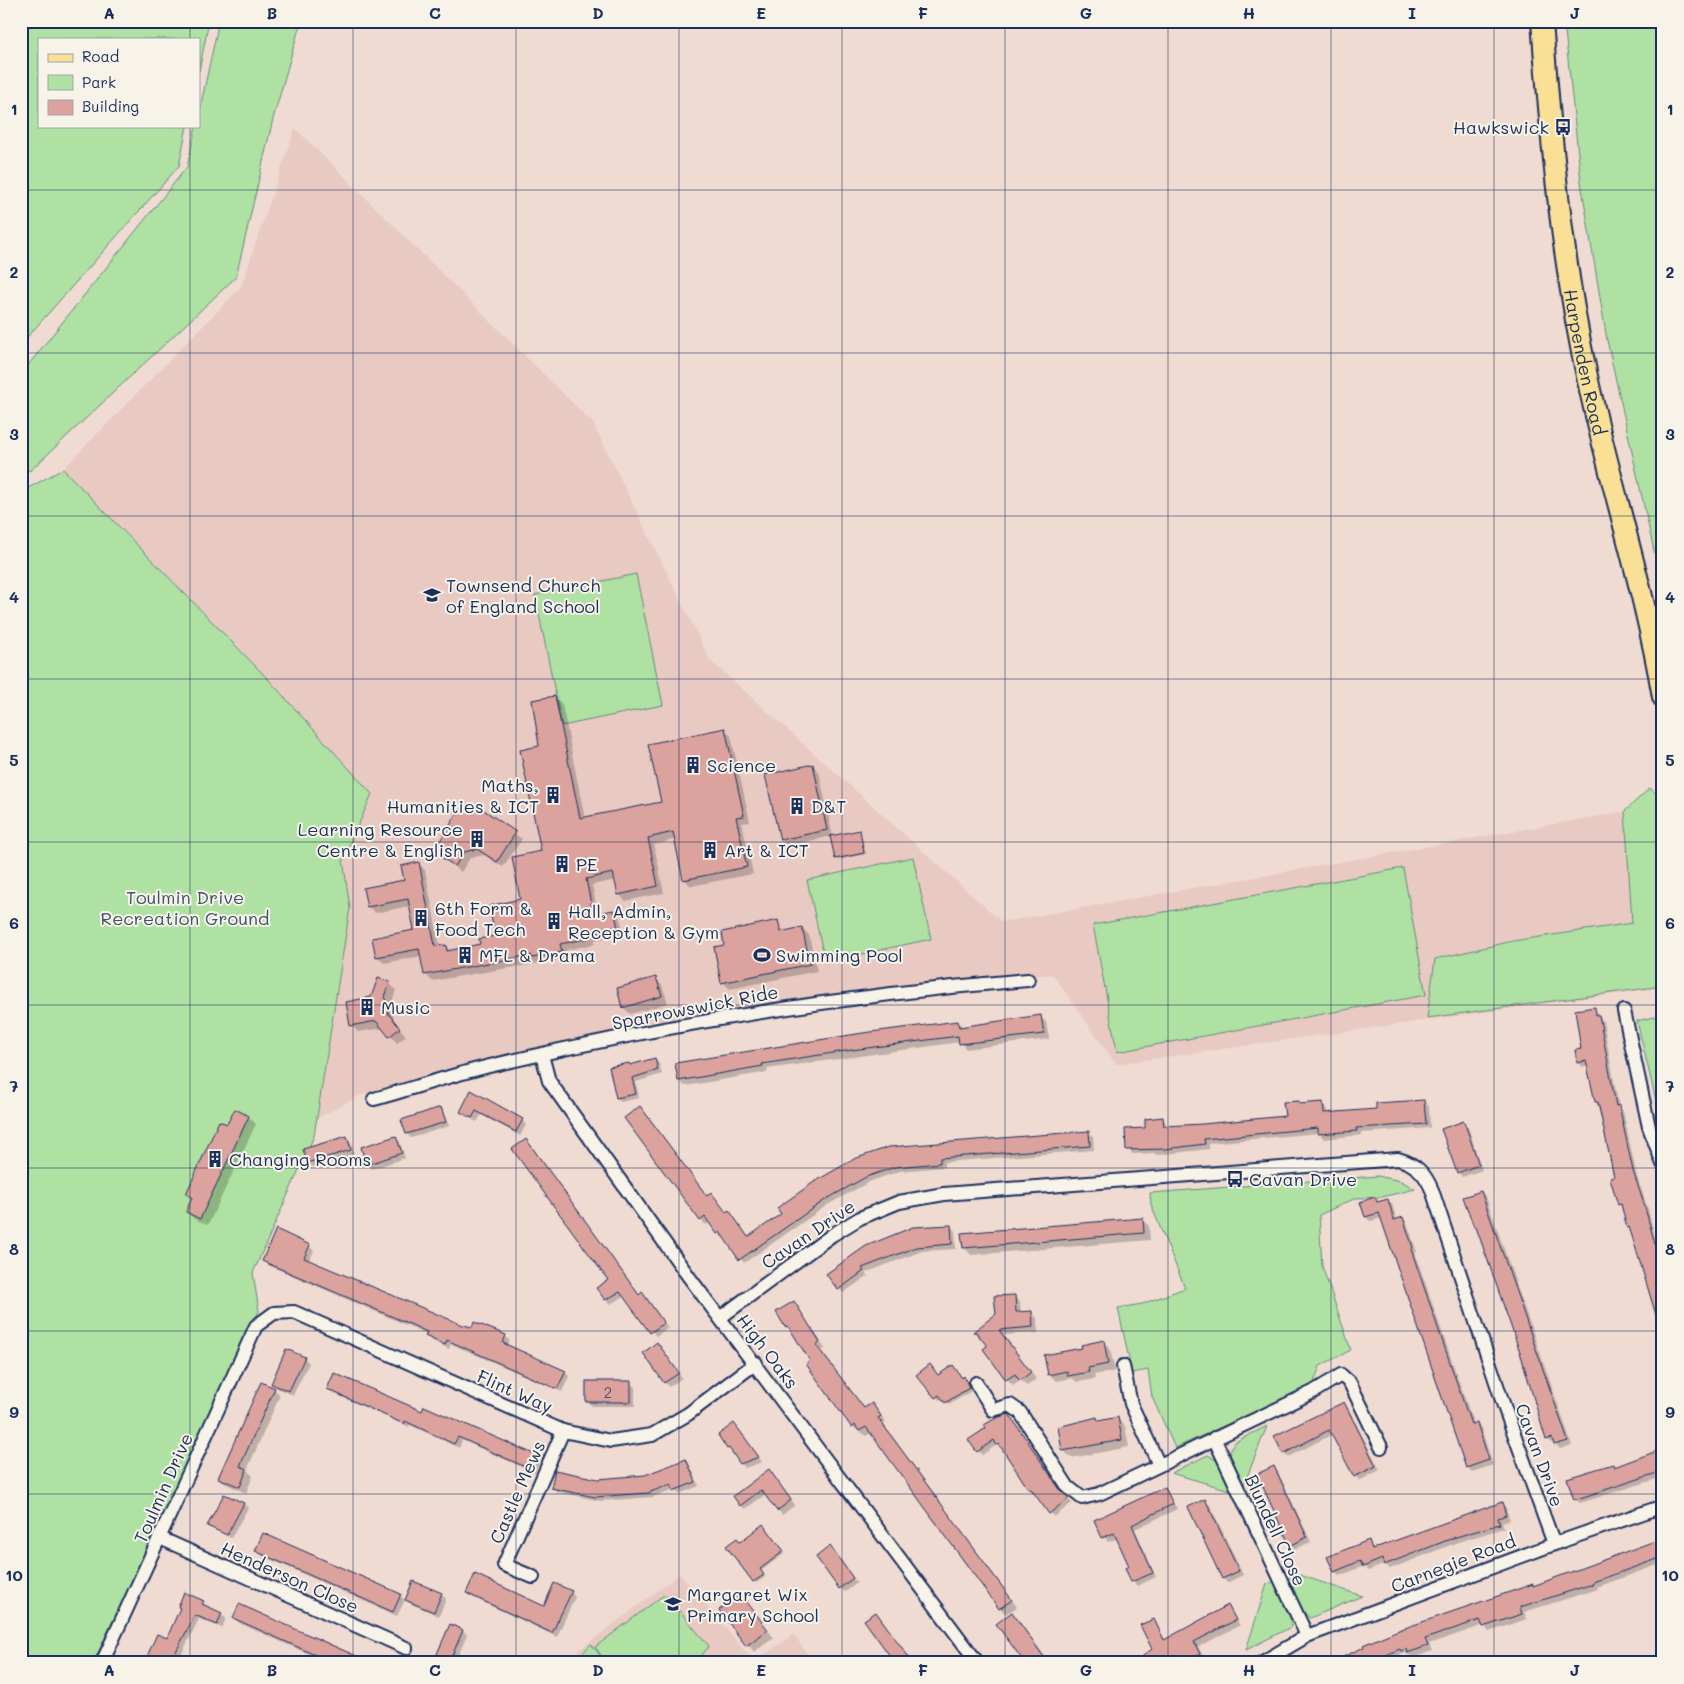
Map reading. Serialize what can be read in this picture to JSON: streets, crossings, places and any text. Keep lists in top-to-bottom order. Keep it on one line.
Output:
{"streets":{"main road":["Harpenden Road"],"street":["Sparrowswick Ride","Cavan Drive","High Oaks","Flint Way","Toulmin Drive","Castle Mews","Blundell Close","Carnegie Road","Henderson Close"]},"crossings":[["Sparrowswick Ride","High Oaks"],["Cavan Drive","High Oaks"],["Cavan Drive","Carnegie Road"],["High Oaks","Flint Way"],["Flint Way","Toulmin Drive"],["Flint Way","Castle Mews"],["Toulmin Drive","Henderson Close"],["Blundell Close","Carnegie Road"]],"parks":["Toulmin Drive Recreation Ground"],"places":{"bus stop":["Hawkswick","Cavan Drive"],"school or university":["Townsend Church of England School","Margaret Wix Primary School"],"building":["Science","Maths, Humanities & ICT","D&T","Learning Resource Centre & English","Art & ICT","PE","6th Form & Food Tech","Hall, Admin, Reception & Gym","MFL & Drama","Music","Changing Rooms"],"sports":["Swimming Pool"]},"house_numbers":["2"],"legend":["Road","Park","Building"],"grid":{"columns":["A","B","C","D","E","F","G","H","I","J"],"rows":["1","2","3","4","5","6","7","8","9","10"]}}
